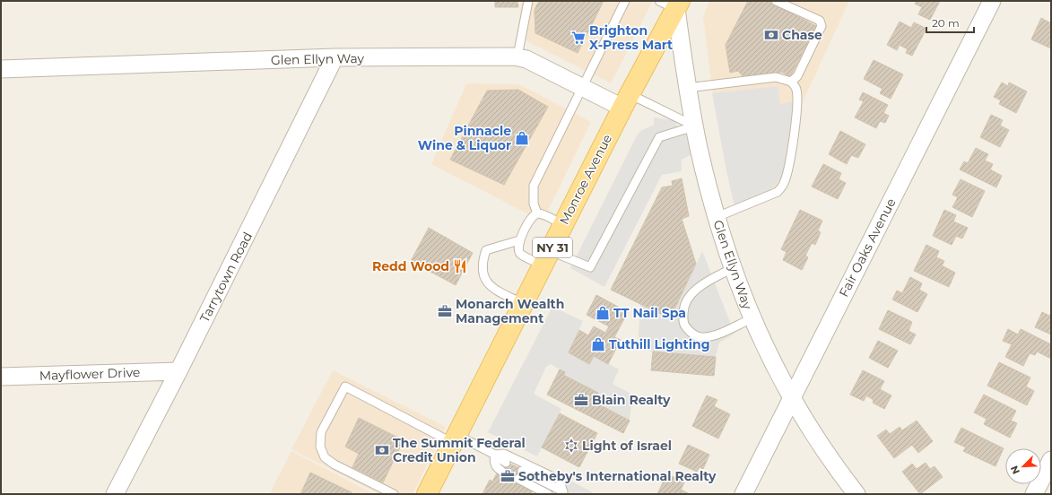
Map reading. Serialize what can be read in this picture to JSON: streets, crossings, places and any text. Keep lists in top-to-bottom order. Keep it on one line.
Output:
{"streets":{"main road":["Monroe Avenue","NY 31"],"street":["Glen Ellyn Way","Fair Oaks Avenue","Tarrytown Road","Mayflower Drive"]},"crossings":[["Glen Ellyn Way","Monroe Avenue"],["Glen Ellyn Way","Fair Oaks Avenue"],["Glen Ellyn Way","Tarrytown Road"],["Tarrytown Road","Mayflower Drive"]],"places":{"bank":["Chase","The Summit Federal Credit Union"],"supermarket":["Brighton X-Press Mart"],"shop":["Pinnacle Wine & Liquor","TT Nail Spa","Tuthill Lighting"],"restaurant":["Redd Wood"],"office":["Monarch Wealth Management","Blain Realty","Sotheby's International Realty"],"synagogue":["Light of Israel"]},"scale_bar":"20 m","north":"bottom left"}
